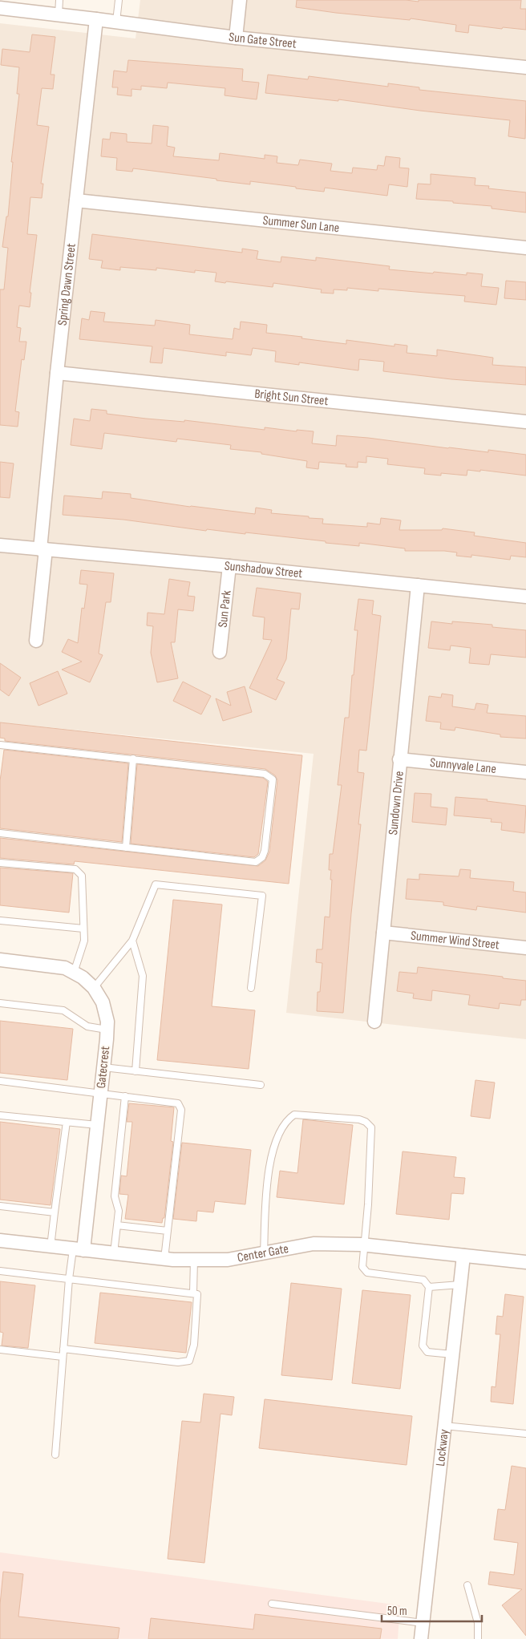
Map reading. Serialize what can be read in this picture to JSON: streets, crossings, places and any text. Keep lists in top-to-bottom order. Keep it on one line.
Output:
{"streets":{"street":["Sun Gate Street","Summer Sun Lane","Spring Dawn Street","Bright Sun Street","Sunshadow Street","Sun Park","Sunnyvale Lane","Sundown Drive","Summer Wind Street","Gatecrest","Center Gate","Lockway"]},"crossings":[["Sun Gate Street","Spring Dawn Street"],["Summer Sun Lane","Spring Dawn Street"],["Spring Dawn Street","Bright Sun Street"],["Spring Dawn Street","Sunshadow Street"],["Sunshadow Street","Sun Park"],["Sunshadow Street","Sundown Drive"],["Sunnyvale Lane","Sundown Drive"],["Sundown Drive","Summer Wind Street"],["Gatecrest","Center Gate"],["Center Gate","Lockway"]],"scale_bar":"50 m"}
